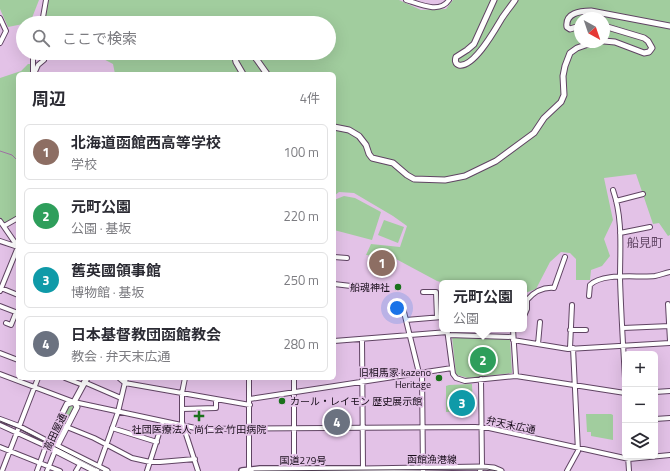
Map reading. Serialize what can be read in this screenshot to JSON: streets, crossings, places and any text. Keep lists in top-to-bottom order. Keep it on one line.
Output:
{"streets":{"highway":["国道279号"],"main road":["高田屋通","函館漁港線"],"street":["弁天末広通"]},"crossings":[["弁天末広通","高田屋通"],["函館漁港線","国道279号"]],"districts":["船見町"],"places":{"other":["船魂神社","旧相馬家 kazeno Heritage","カール・レイモン 歴史展示館"],"health":["社団医療法人 尚仁会 竹田病院"]},"north":"bottom right","page":{"search":"ここで検索","heading":["周辺","4件"],"list":[{"mark":"1","name":"北海道函館西高等学校","note":"学校","value":"100 m"},{"mark":"2","name":"元町公園","note":"公園 · 基坂","value":"220 m"},{"mark":"3","name":"舊英國領事館","note":"博物館 · 基坂","value":"250 m"},{"mark":"4","name":"日本基督教団函館教会","note":"教会 · 弁天末広通","value":"280 m"}],"pins":["1","2","3","4"],"popup":["元町公園","公園"],"map_buttons":["+","−"]}}
